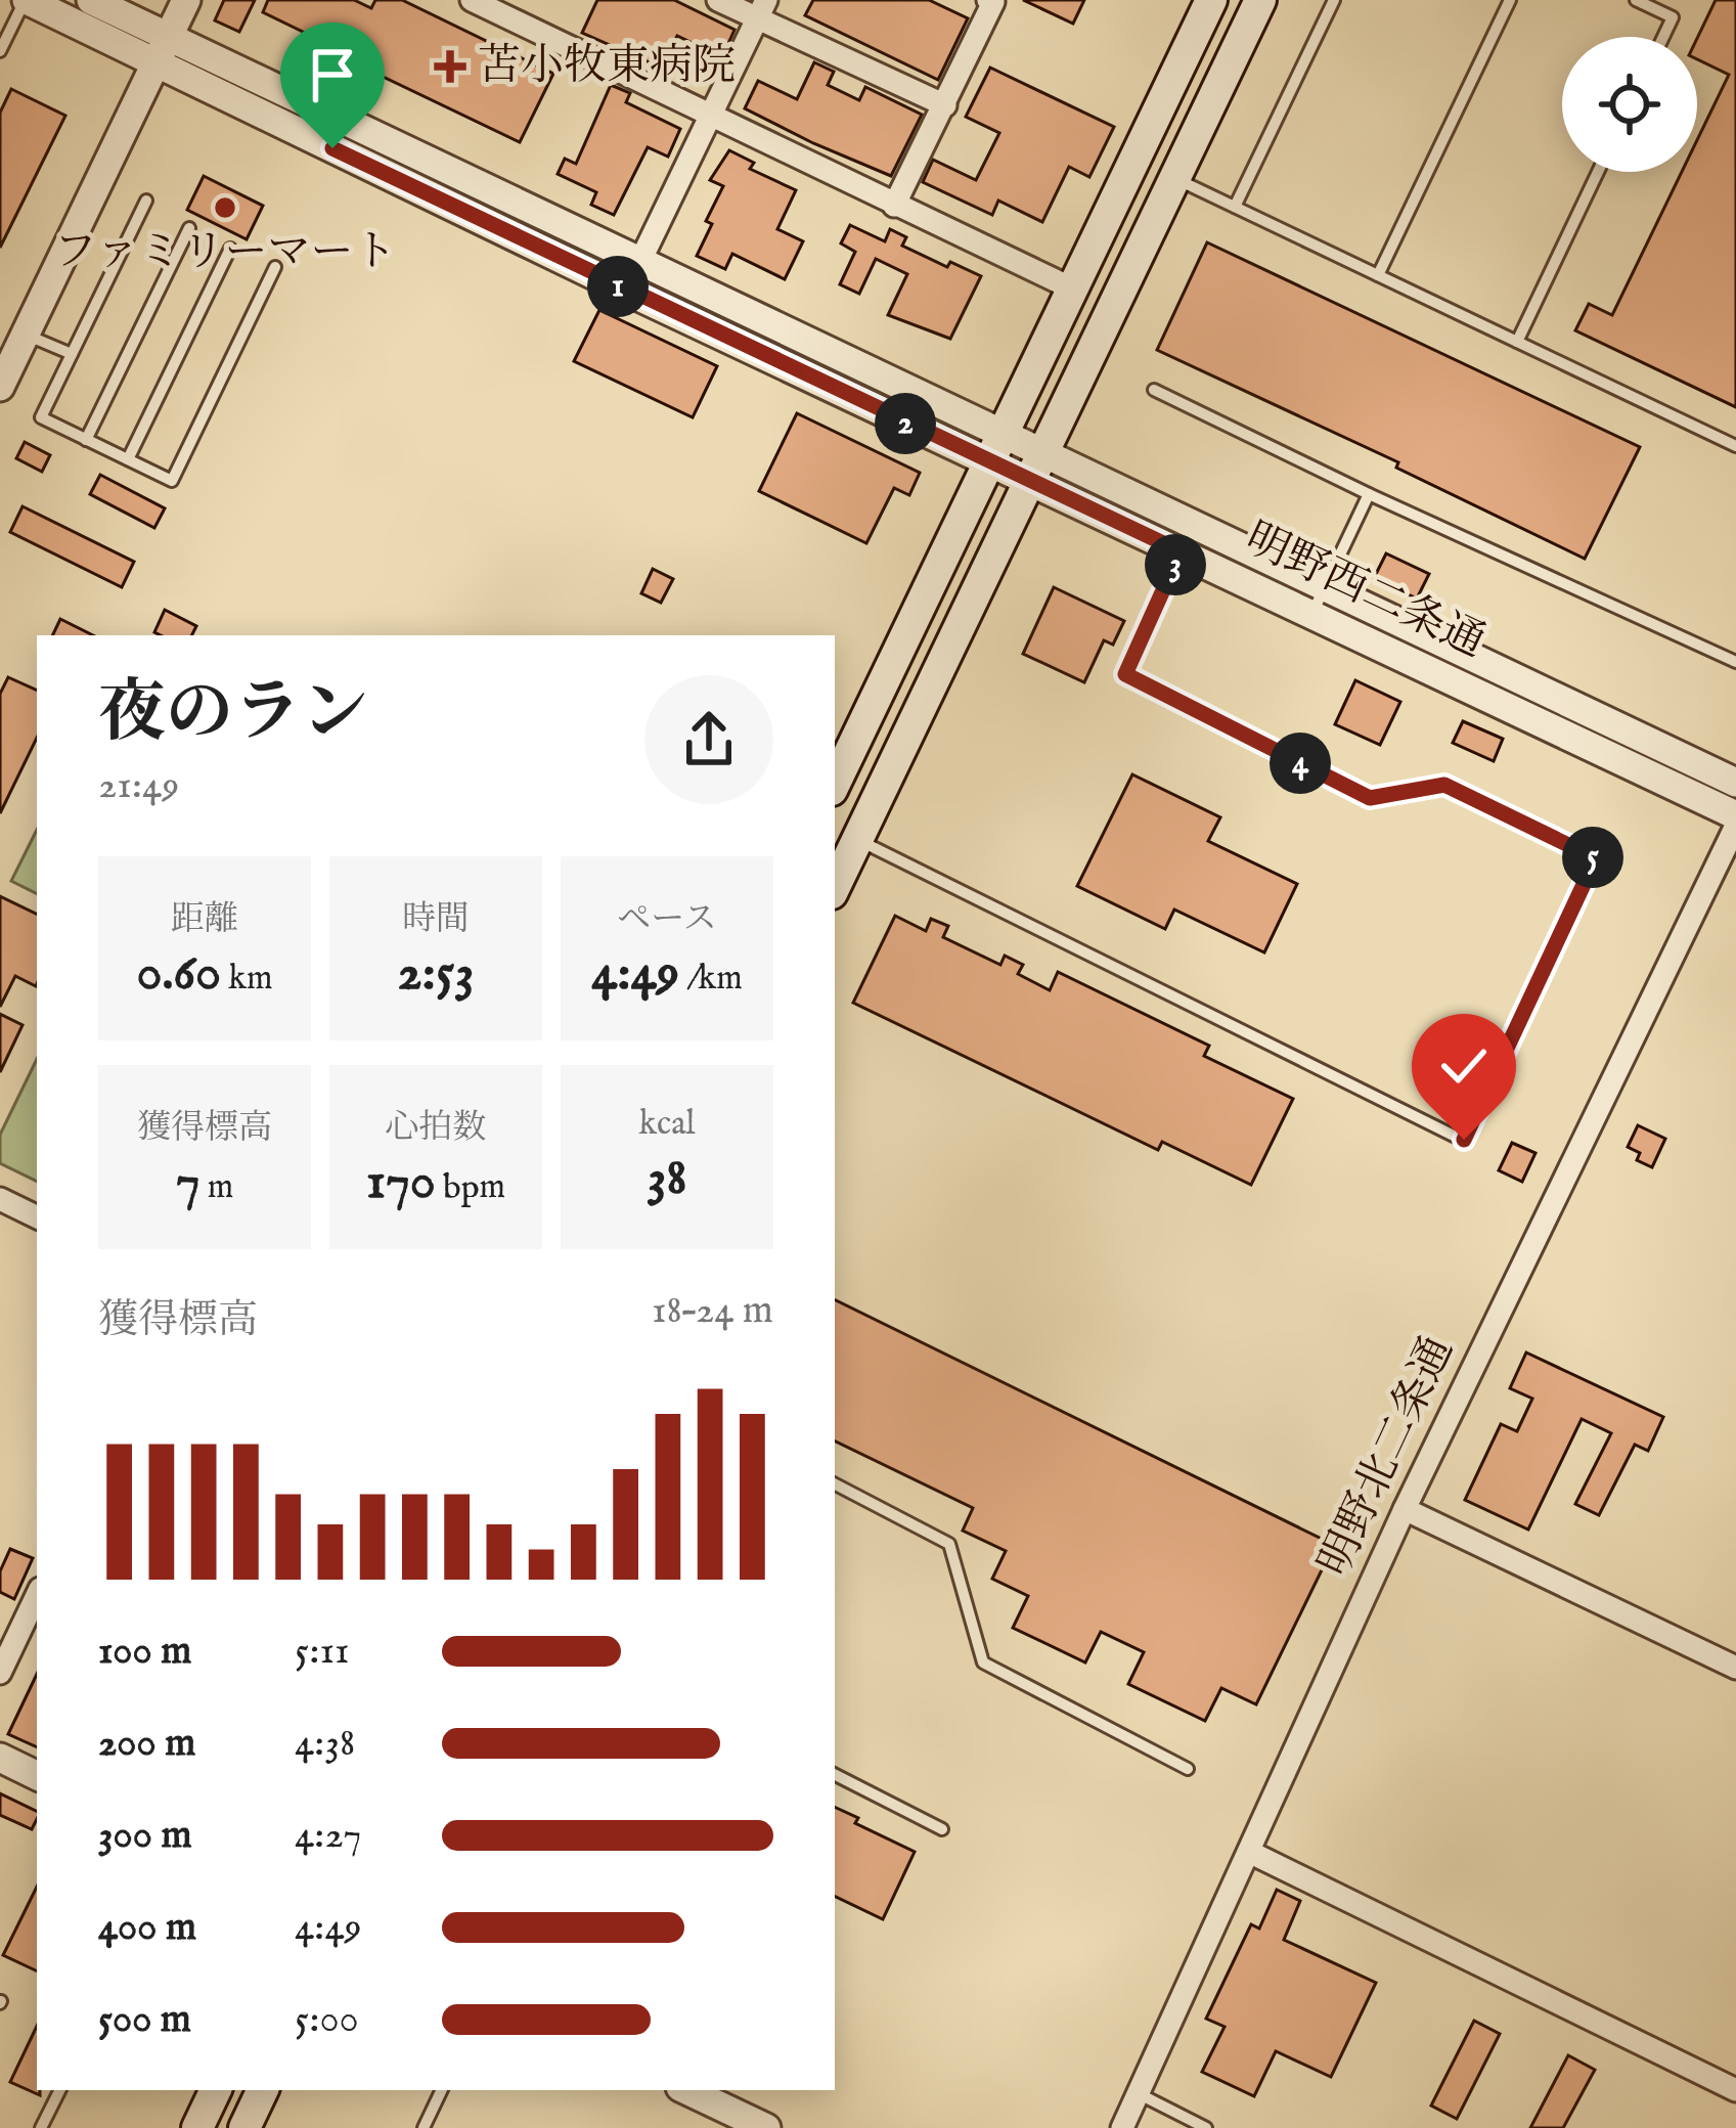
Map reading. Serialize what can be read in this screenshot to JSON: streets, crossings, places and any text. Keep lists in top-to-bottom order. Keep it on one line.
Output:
{"streets":{"street":["明野西二条通","明野北二条通"]},"places":{"health":["苫小牧東病院"],"other":["ファミリーマート"]},"page":{"pins":["1","2","3","4","5"],"heading":["夜のラン","21:49"],"stats":[["距離","0.60 km"],["時間","2:53"],["ペース","4:49 /km"],["獲得標高","7 m"],["心拍数","170 bpm"],["kcal","38"]],"chart":["獲得標高","18–24 m"],"list":[{"name":"100 m","note":"5:11"},{"name":"200 m","note":"4:38"},{"name":"300 m","note":"4:27"},{"name":"400 m","note":"4:49"},{"name":"500 m","note":"5:00"}]}}
